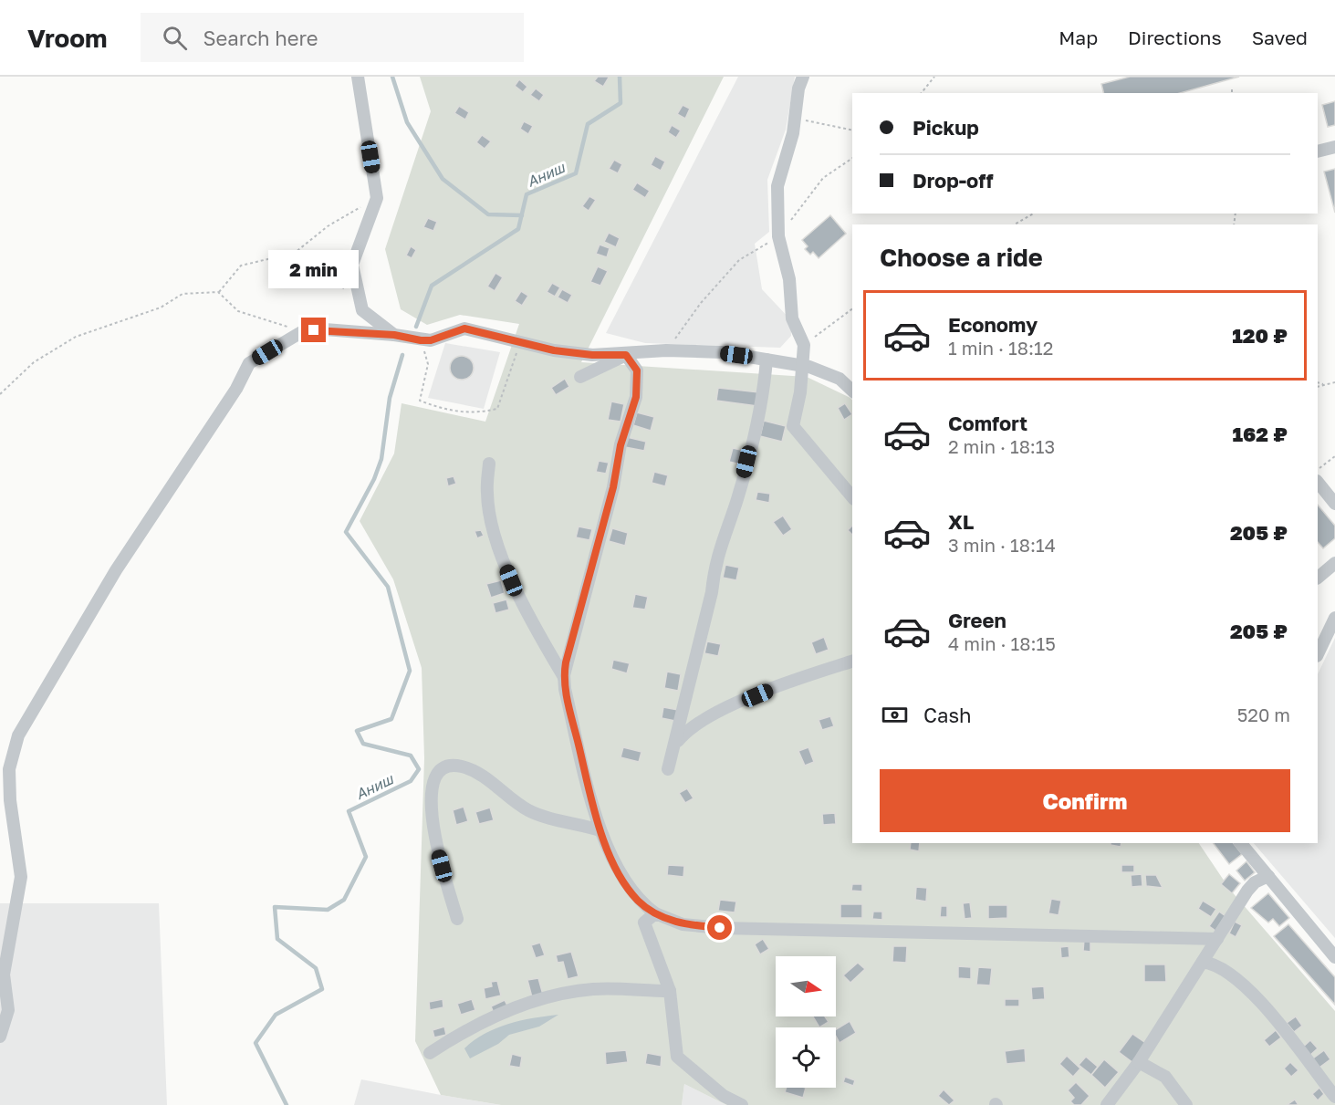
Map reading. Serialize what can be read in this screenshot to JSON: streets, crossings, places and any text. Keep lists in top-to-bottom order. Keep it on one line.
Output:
{"water":["Аниш"],"north":"right","page":{"header":"Vroom","search":"Search here","nav":["Map","Directions","Saved"],"banner":["Pickup","Drop-off"],"heading":"Choose a ride","bubble":"2 min","list":[{"name":"Economy","note":"1 min · 18:12","value":"120 ₽"},{"name":"Comfort","note":"2 min · 18:13","value":"162 ₽"},{"name":"XL","note":"3 min · 18:14","value":"205 ₽"},{"name":"Green","note":"4 min · 18:15","value":"205 ₽"}],"pay":["Cash","520 m"],"buttons":"Confirm"}}
